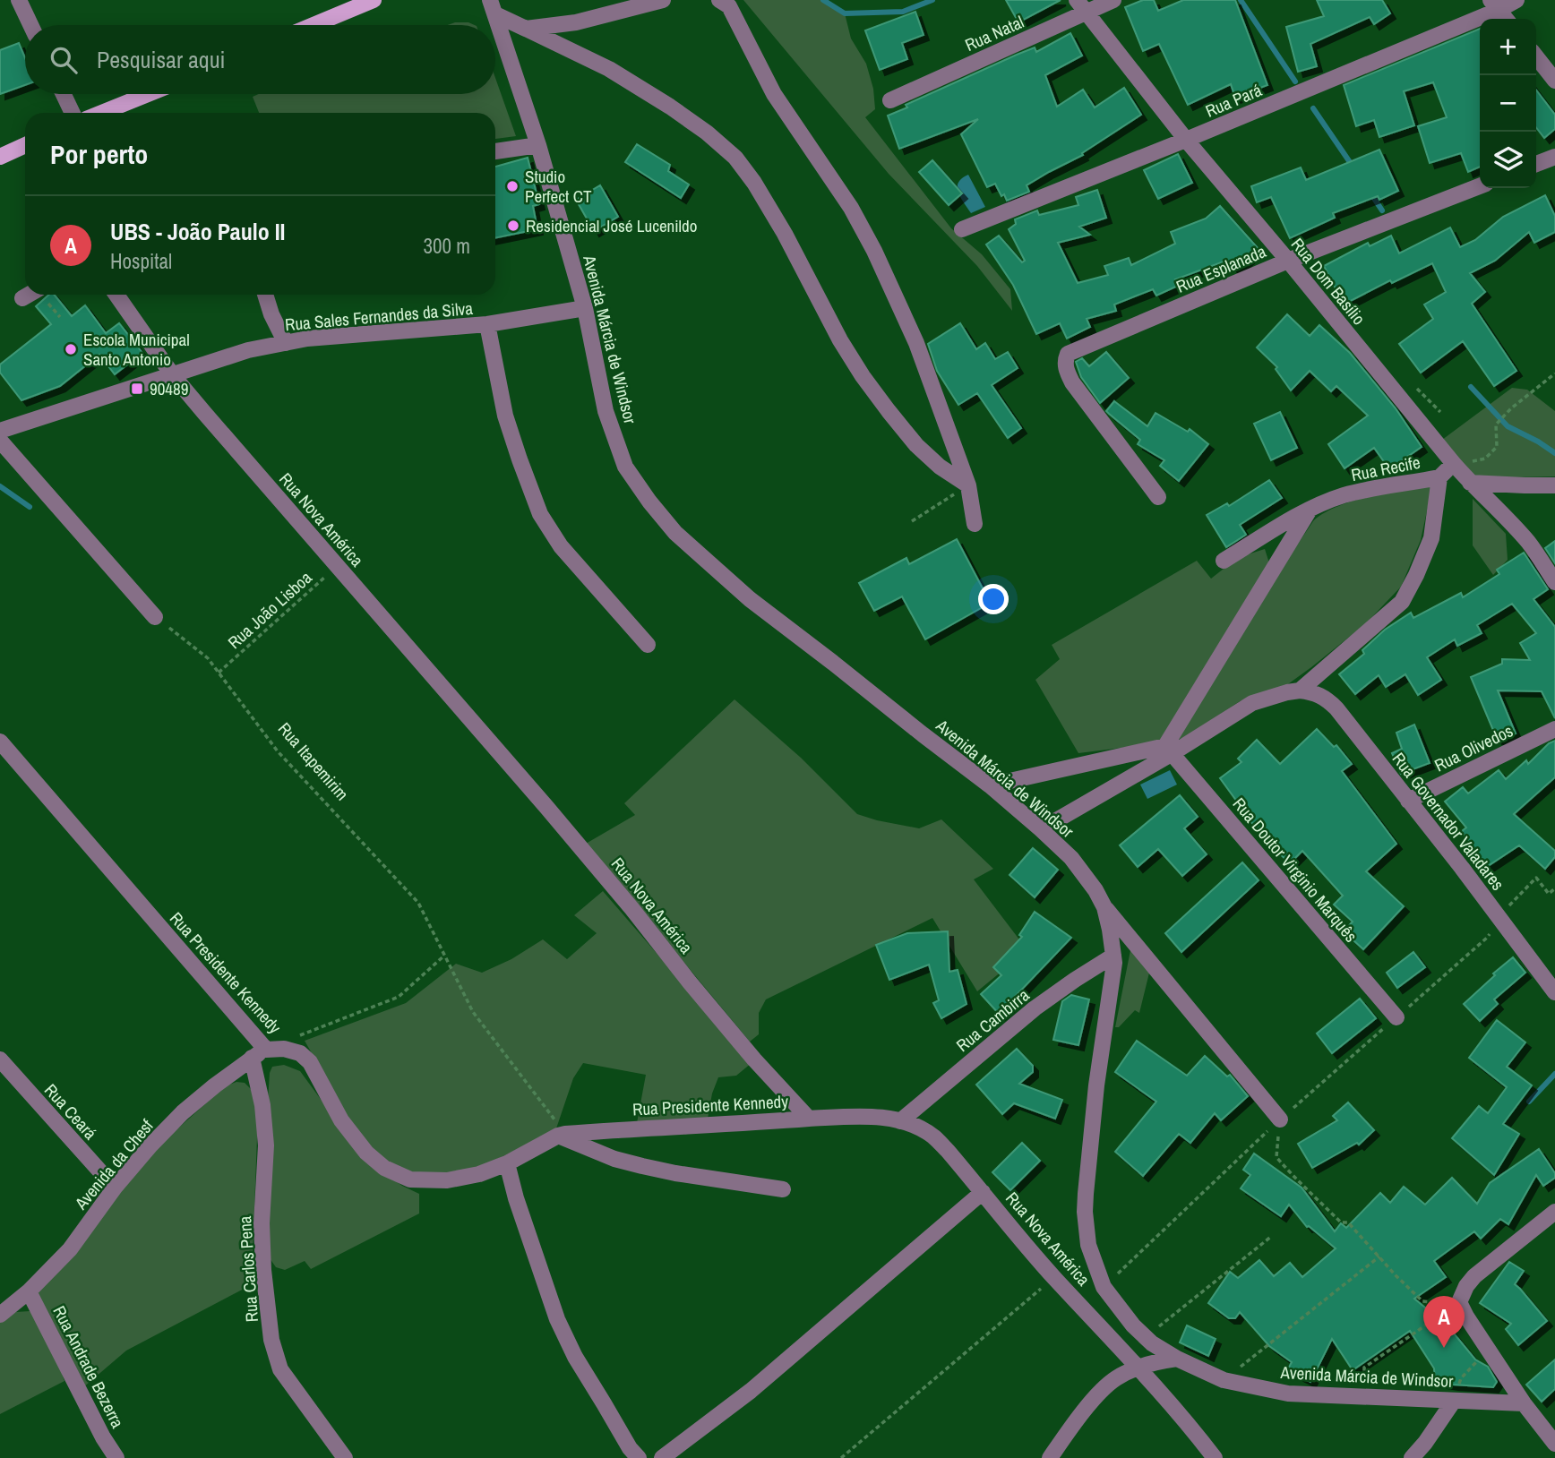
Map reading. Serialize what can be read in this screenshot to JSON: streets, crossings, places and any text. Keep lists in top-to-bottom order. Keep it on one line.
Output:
{"streets":{"street":["Rua Natal","Rua Pará","Rua Esplanada","Rua Dom Basílio","Rua Sales Fernandes da Silva","Avenida Márcia de Windsor","Rua Recife","Rua Nova América","Rua Olivedos","Rua Governador Valadares","Rua Doutor Virginio Marquês","Rua Presidente Kennedy","Rua Cambirra","Rua Ceará","Avenida da Chesf","Rua Carlos Pena","Rua Andrade Bezerra"],"path":["Rua João Lisboa","Rua Itapemirim"]},"crossings":[["Rua Natal","Rua Dom Basílio"],["Rua Pará","Rua Dom Basílio"],["Rua Esplanada","Rua Dom Basílio"],["Rua Dom Basílio","Rua Recife"],["Rua Sales Fernandes da Silva","Avenida Márcia de Windsor"],["Rua Sales Fernandes da Silva","Rua Nova América"],["Avenida Márcia de Windsor","Rua Cambirra"],["Rua Nova América","Rua João Lisboa"],["Rua Nova América","Rua Presidente Kennedy"],["Rua Nova América","Rua Cambirra"],["Rua João Lisboa","Rua Itapemirim"],["Rua Olivedos","Rua Governador Valadares"],["Rua Itapemirim","Rua Presidente Kennedy"],["Rua Presidente Kennedy","Avenida da Chesf"],["Rua Ceará","Avenida da Chesf"],["Avenida da Chesf","Rua Carlos Pena"],["Avenida da Chesf","Rua Andrade Bezerra"]],"places":{"other":["Studio Perfect CT","Residencial José Lucenildo","Escola Municipal Santo Antonio"],"transit":["90489"]},"page":{"map_buttons":["+","−"],"search":"Pesquisar aqui","heading":"Por perto","list":[{"mark":"A","name":"UBS - João Paulo II","note":"Hospital","value":"300 m"}],"pins":"A"}}
